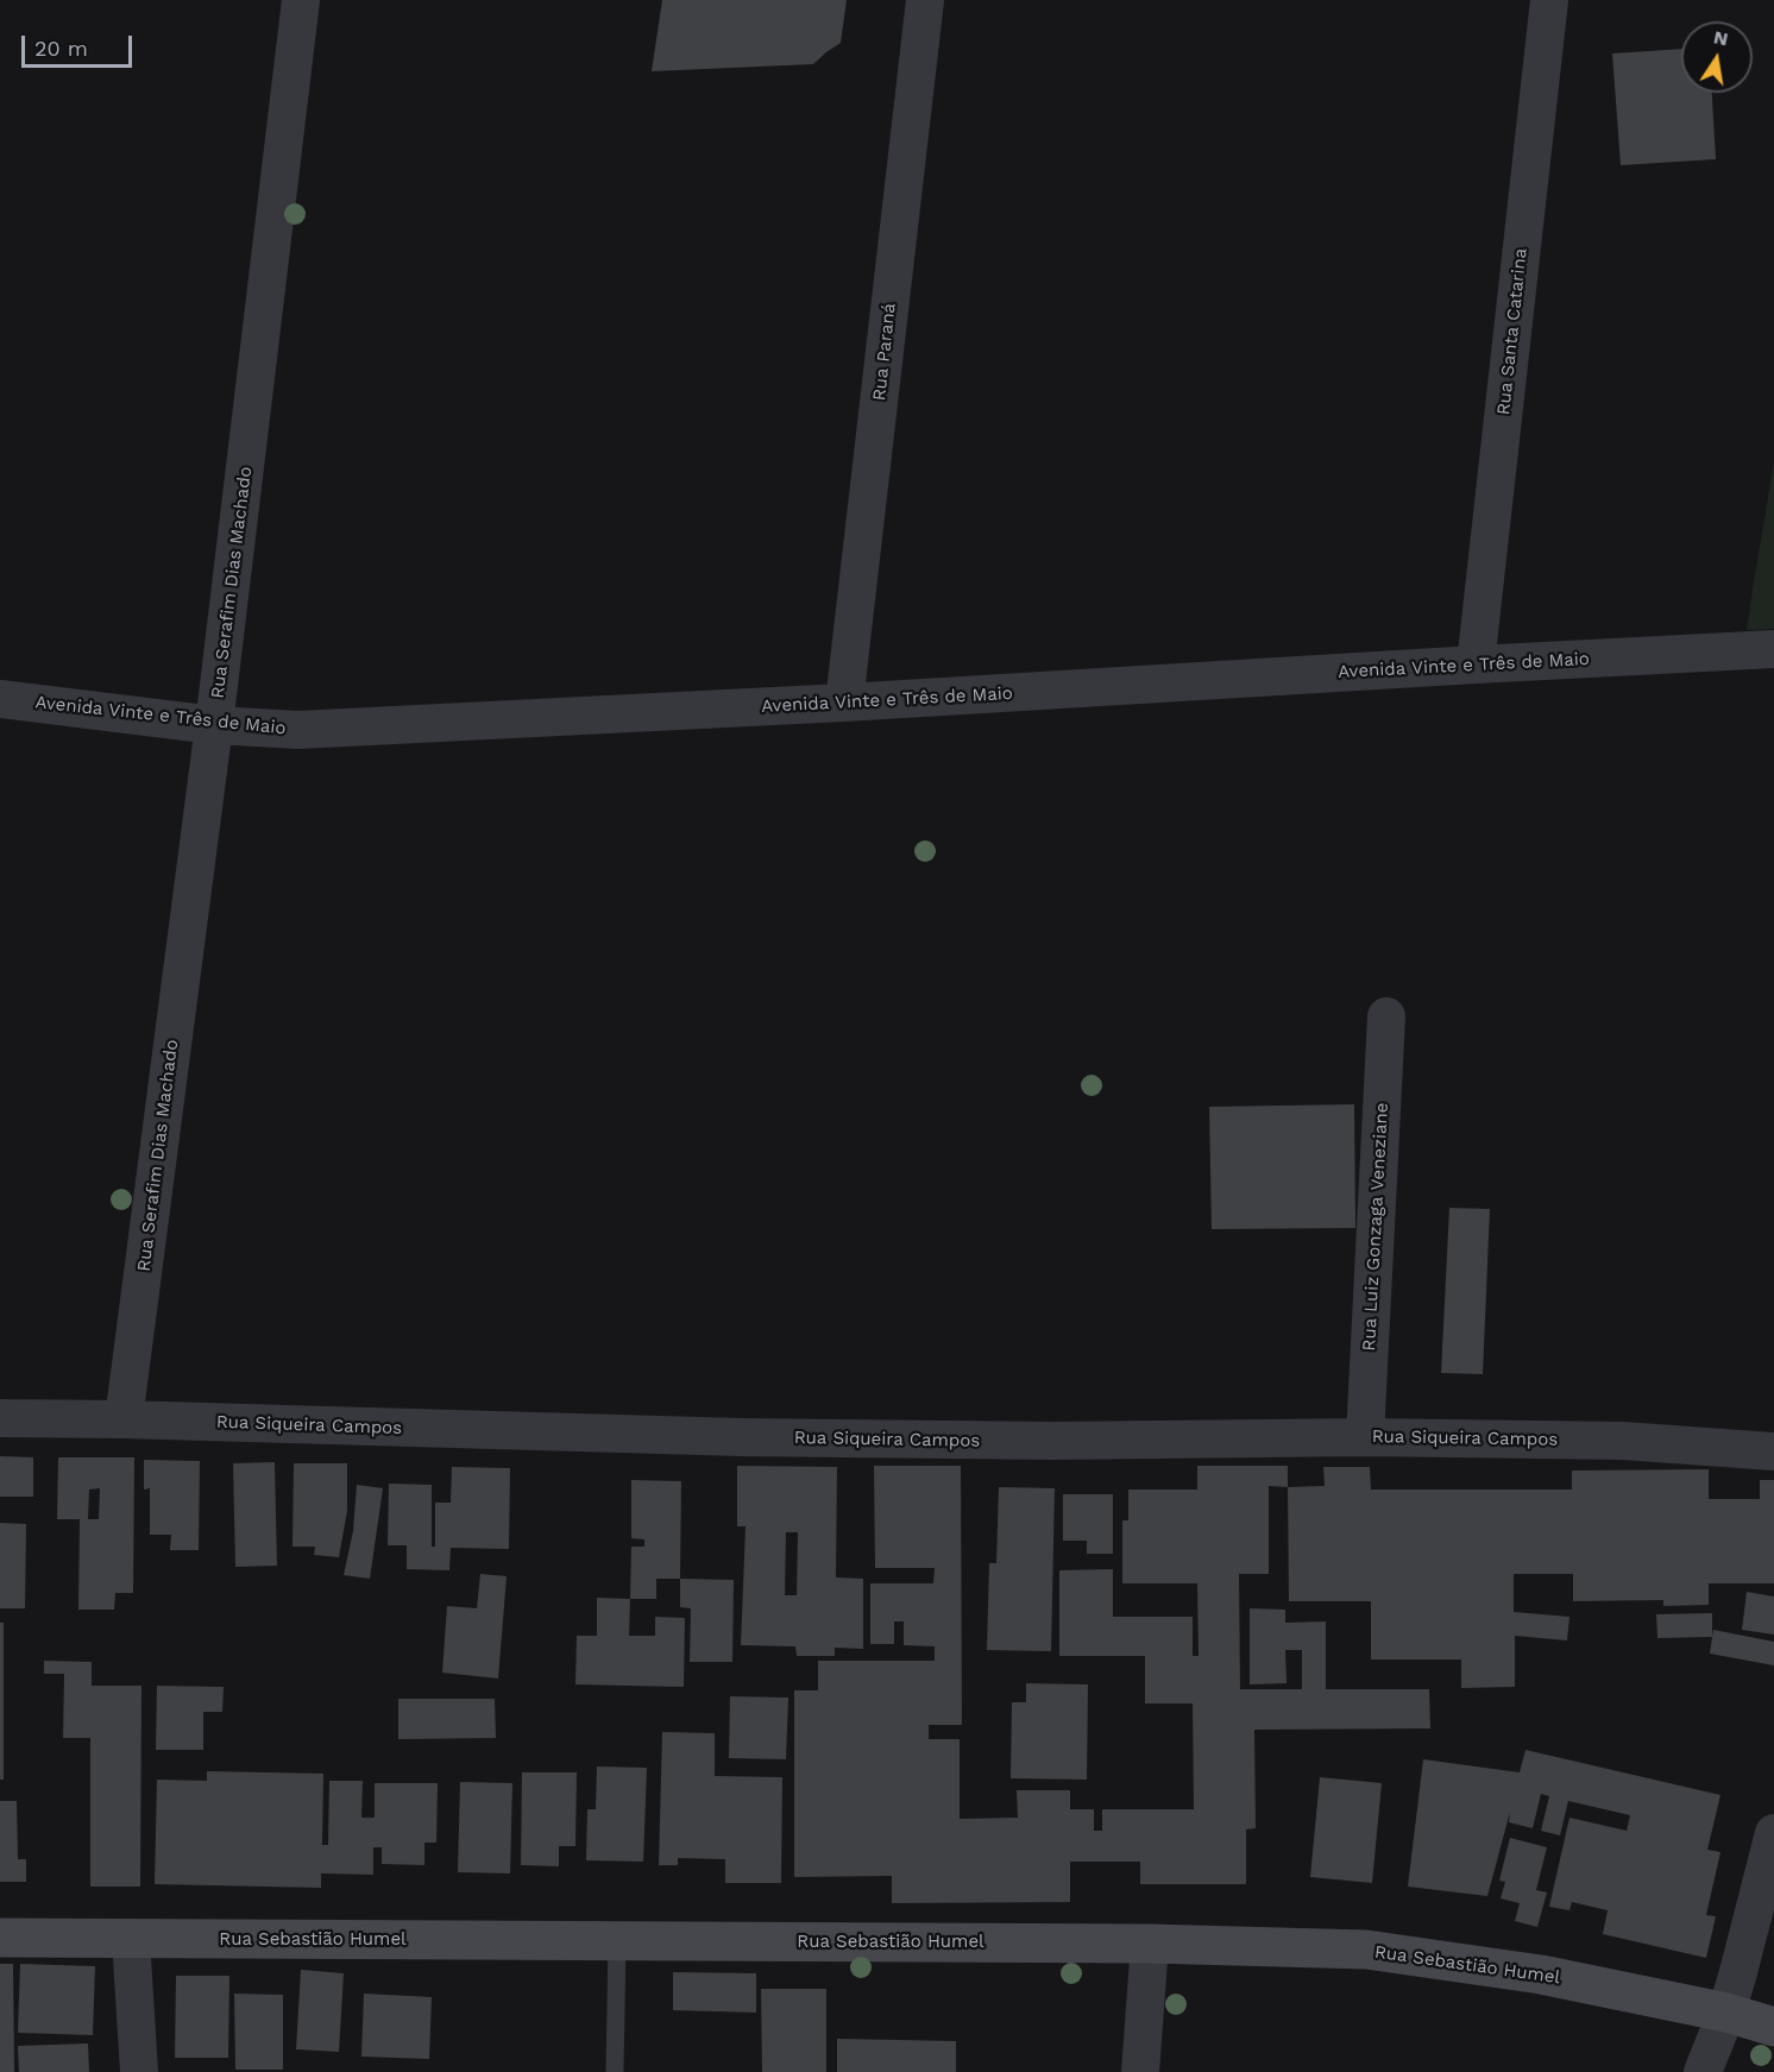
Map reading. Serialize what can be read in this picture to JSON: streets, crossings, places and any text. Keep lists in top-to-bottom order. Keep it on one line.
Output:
{"streets":{"street":["Rua Santa Catarina","Rua Paraná","Rua Serafim Dias Machado","Avenida Vinte e Três de Maio","Rua Luiz Gonzaga Veneziane","Rua Siqueira Campos","Rua Sebastião Humel"]},"crossings":[["Rua Santa Catarina","Avenida Vinte e Três de Maio"],["Rua Paraná","Avenida Vinte e Três de Maio"],["Rua Serafim Dias Machado","Avenida Vinte e Três de Maio"],["Rua Serafim Dias Machado","Rua Siqueira Campos"],["Rua Luiz Gonzaga Veneziane","Rua Siqueira Campos"]],"scale_bar":"20 m","north":"top"}
